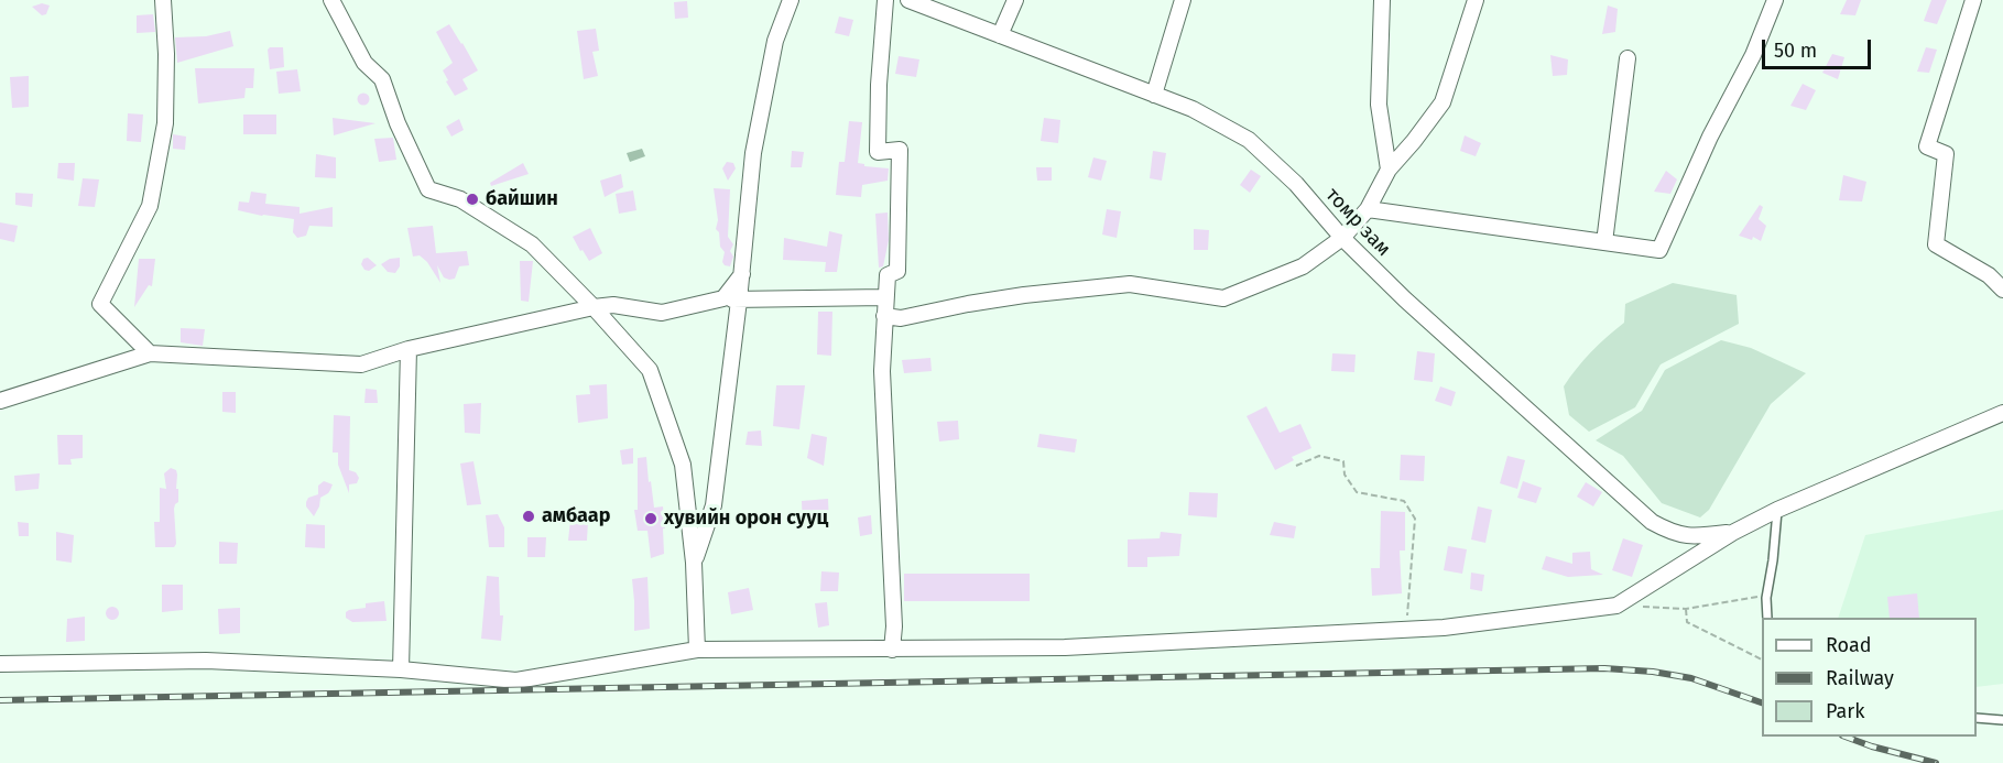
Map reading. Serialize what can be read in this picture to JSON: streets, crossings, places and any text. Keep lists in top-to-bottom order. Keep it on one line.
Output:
{"streets":{"street":["томр зам"]},"places":["байшин","амбаар","хувийн орон сууц"],"legend":["Road","Railway","Park"],"scale_bar":"50 m"}
